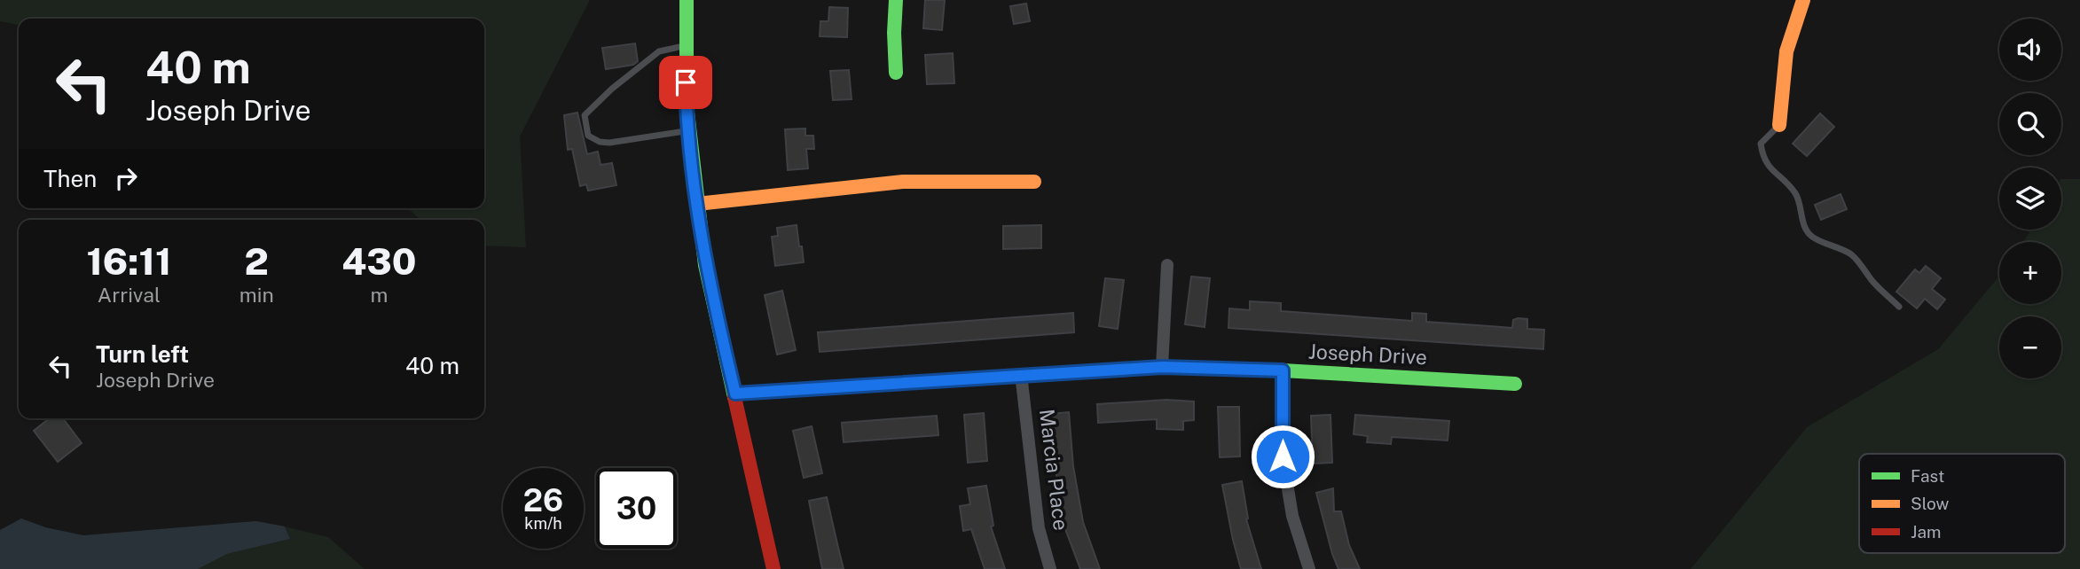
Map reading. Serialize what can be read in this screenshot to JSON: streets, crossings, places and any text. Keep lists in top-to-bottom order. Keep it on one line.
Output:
{"streets":{"street":["Joseph Drive","Marcia Place"]},"crossings":[["Joseph Drive","Marcia Place"]],"legend":["Fast","Slow","Jam"],"page":{"map_buttons":["+","−"],"turn":["40 m","Joseph Drive"],"then":"Then","eta":["16:11","Arrival","2","min","430","m"],"list":[{"name":"Turn left","note":"Joseph Drive","value":"40 m"}],"speed":"26 km/h","limit":"30"}}
